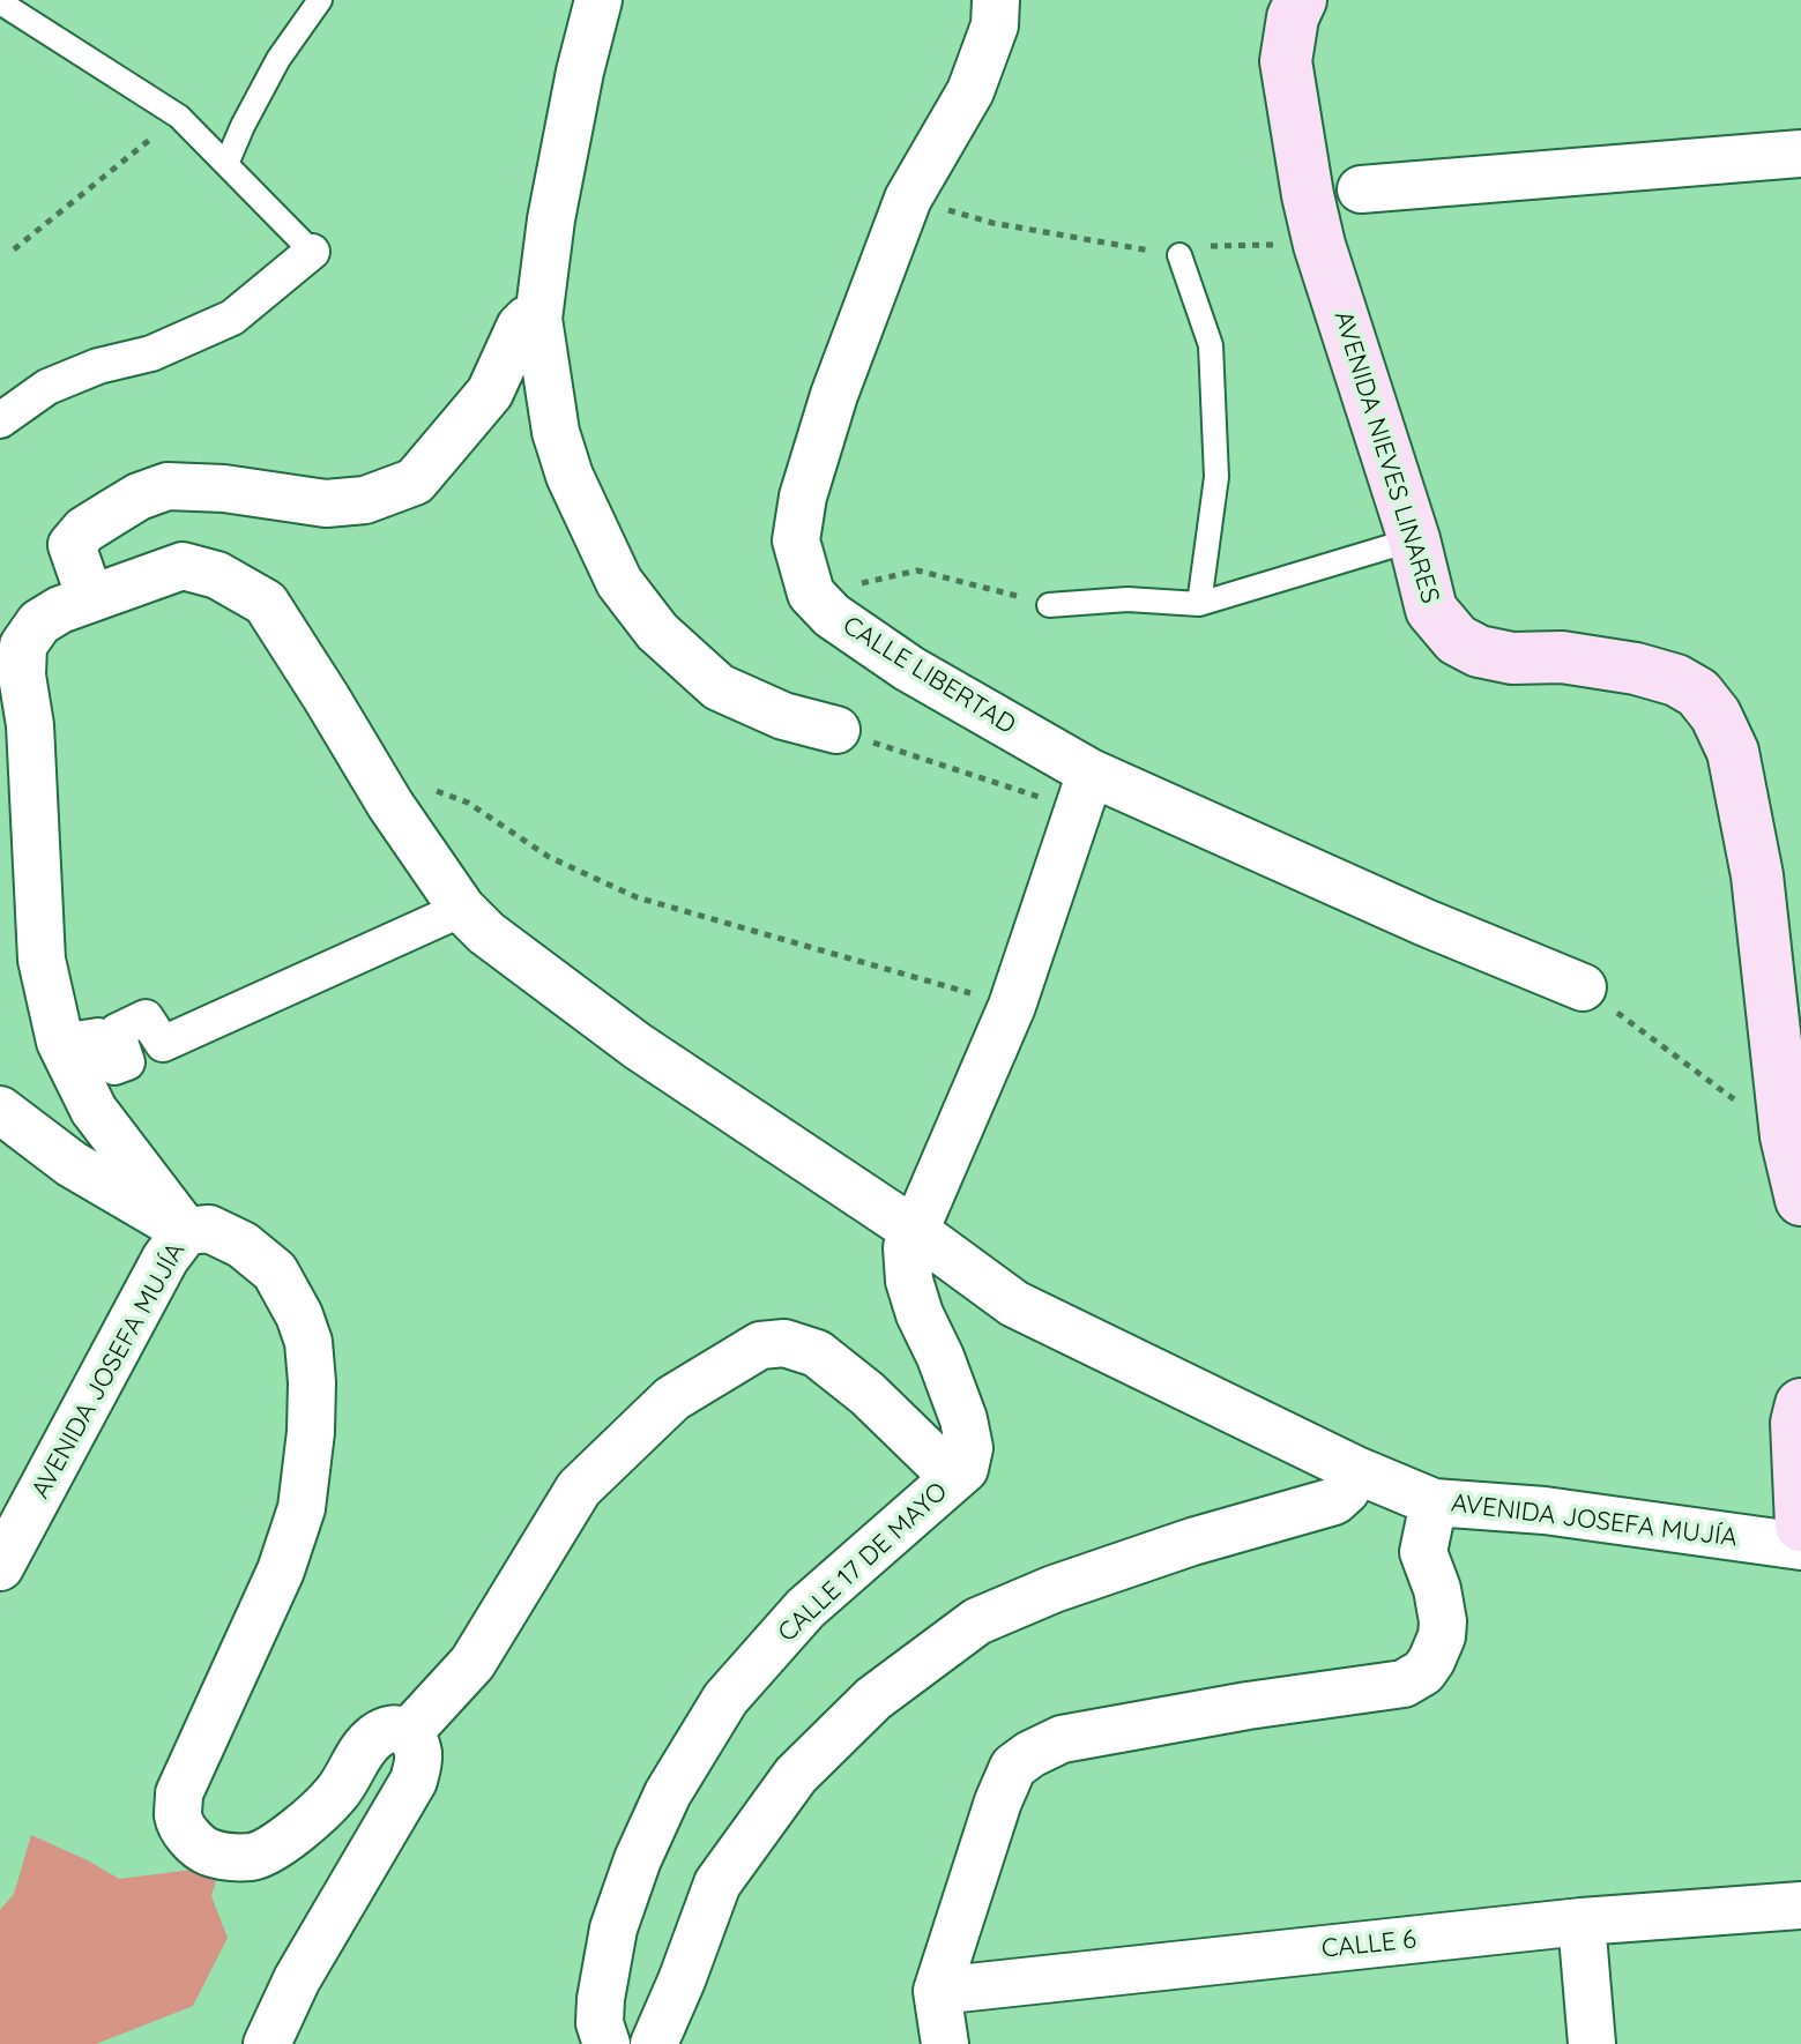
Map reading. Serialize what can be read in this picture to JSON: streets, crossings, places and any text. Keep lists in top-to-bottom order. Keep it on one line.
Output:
{"streets":{"main road":["AVENIDA NIEVES LINARES"],"street":["CALLE LIBERTAD","AVENIDA JOSEFA MUJÍA","CALLE 17 DE MAYO","CALLE 6"]}}
